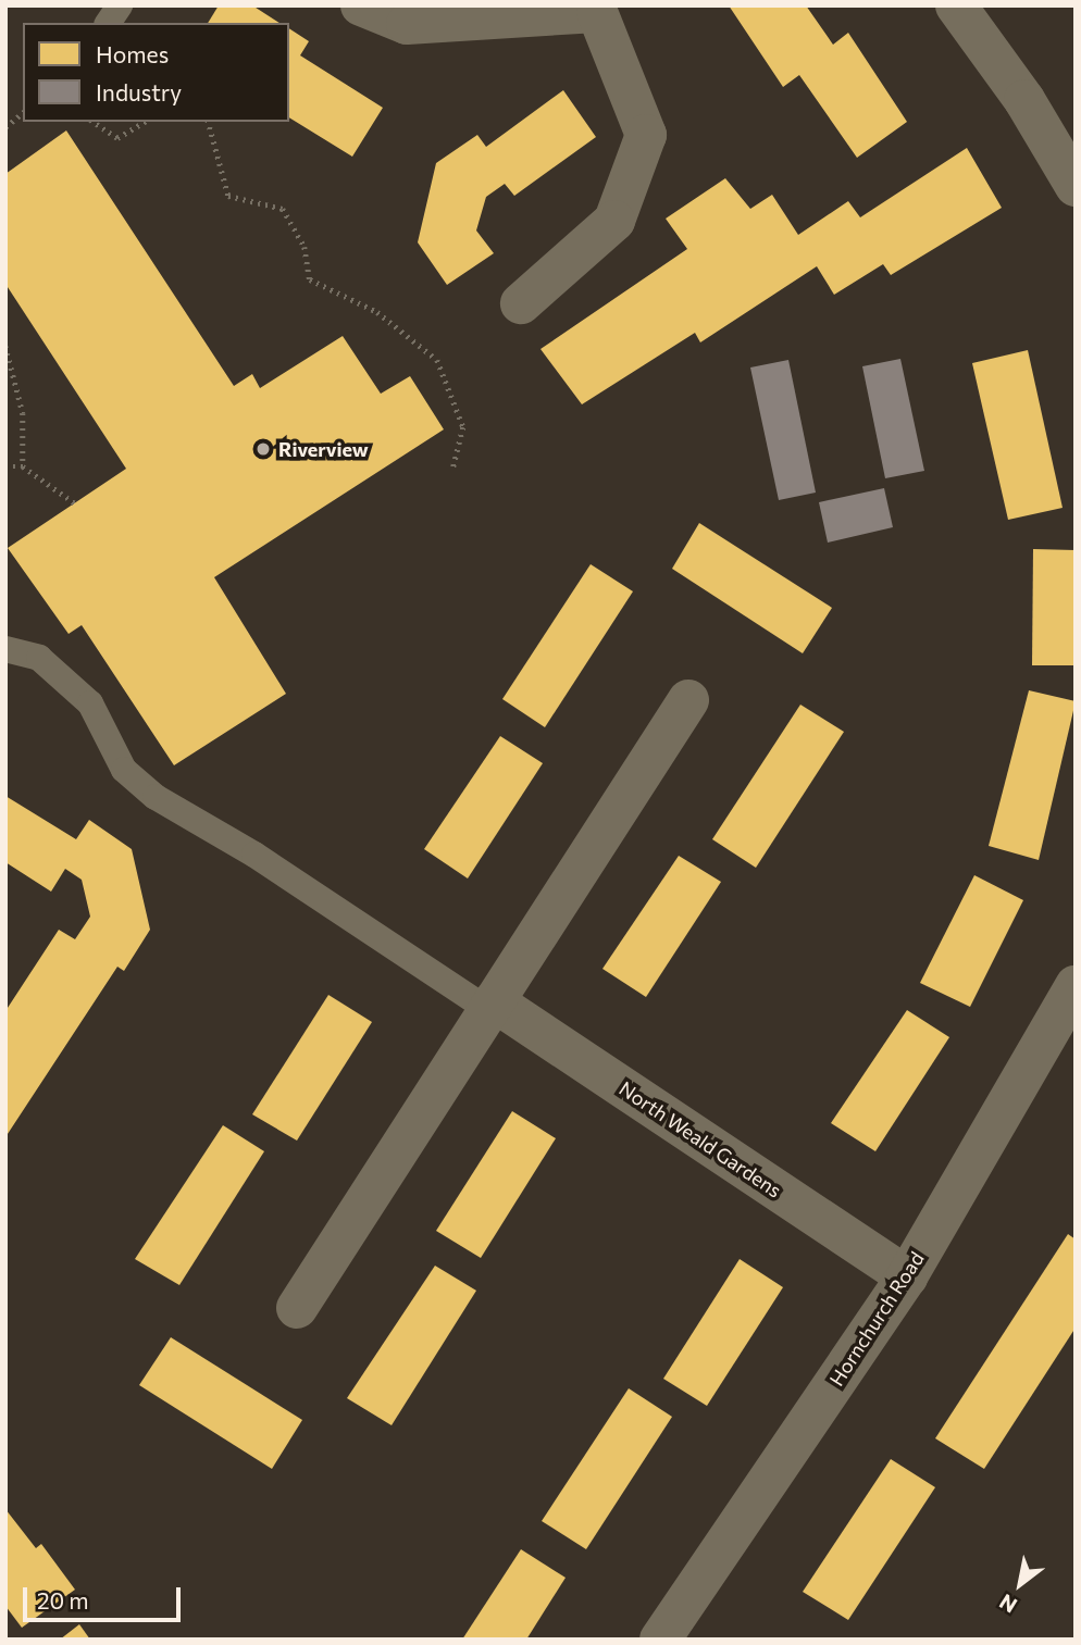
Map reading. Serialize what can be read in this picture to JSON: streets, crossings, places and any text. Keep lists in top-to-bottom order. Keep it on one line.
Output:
{"streets":{"street":["North Weald Gardens","Hornchurch Road"]},"crossings":[["North Weald Gardens","Hornchurch Road"]],"places":["Riverview"],"legend":["Homes","Industry"],"scale_bar":"20 m","north":"bottom left"}
